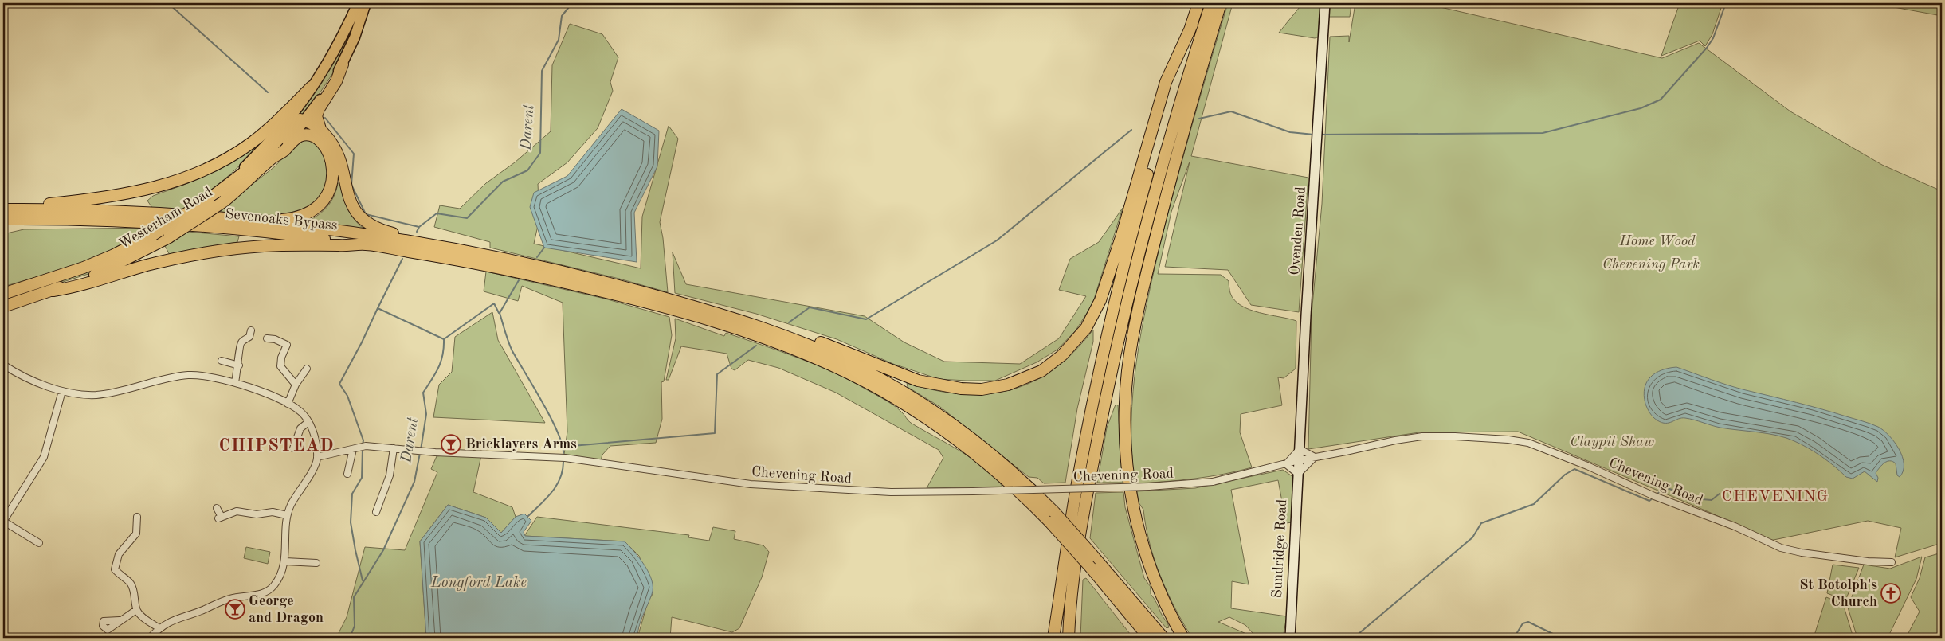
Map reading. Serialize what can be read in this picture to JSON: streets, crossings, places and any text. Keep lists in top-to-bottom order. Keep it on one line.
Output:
{"streets":{"highway":["Westerham Road","Sevenoaks Bypass"],"main road":["Ovenden Road","Sundridge Road"],"street":["Chevening Road"]},"crossings":[["Ovenden Road","Chevening Road"],["Ovenden Road","Sundridge Road"],["Chevening Road","Sundridge Road"]],"districts":["CHIPSTEAD","CHEVENING"],"water":["Darent","Longford Lake"],"parks":["Home Wood","Chevening Park","Claypit Shaw"],"places":{"bar":["Bricklayers Arms","George and Dragon"],"church":["St Botolph's Church"]}}
